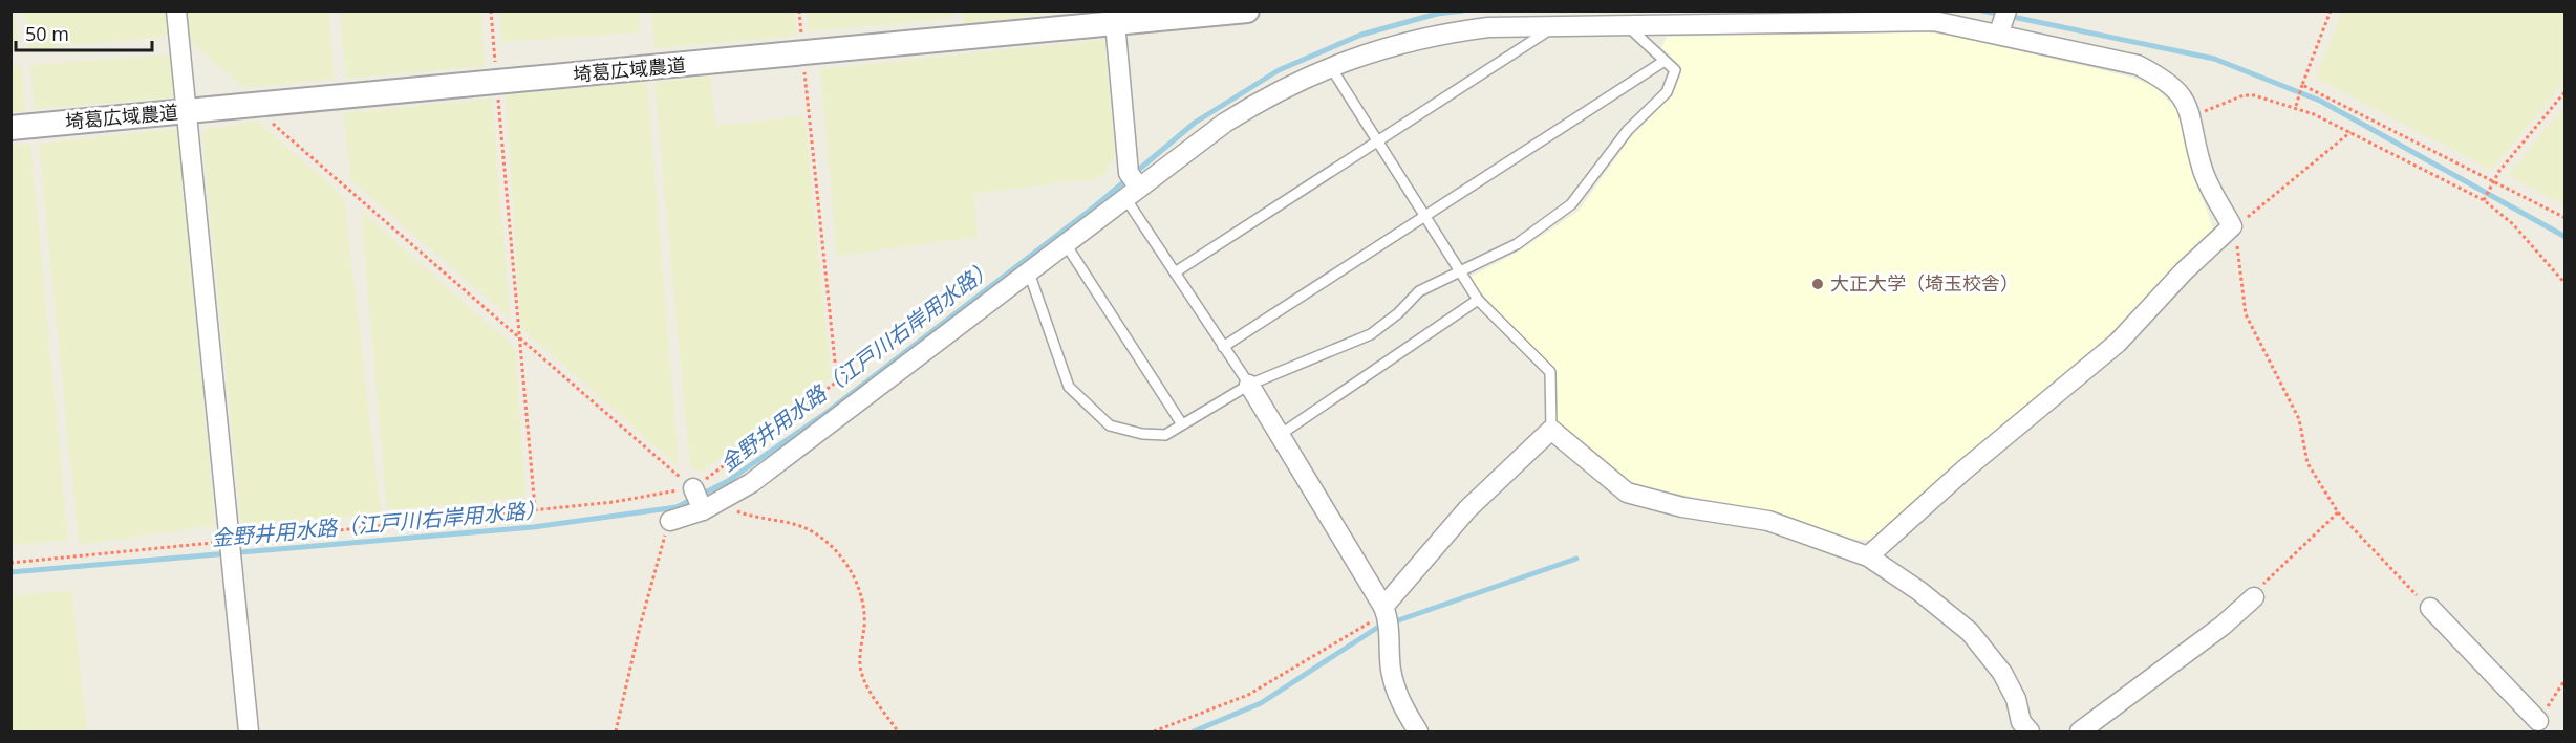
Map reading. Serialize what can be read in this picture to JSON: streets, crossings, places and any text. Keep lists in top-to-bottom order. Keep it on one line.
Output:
{"streets":{"street":["埼葛広域農道"]},"water":["金野井用水路（江戸川右岸用水路）"],"places":["大正大学（埼玉校舎）"],"scale_bar":"50 m"}
